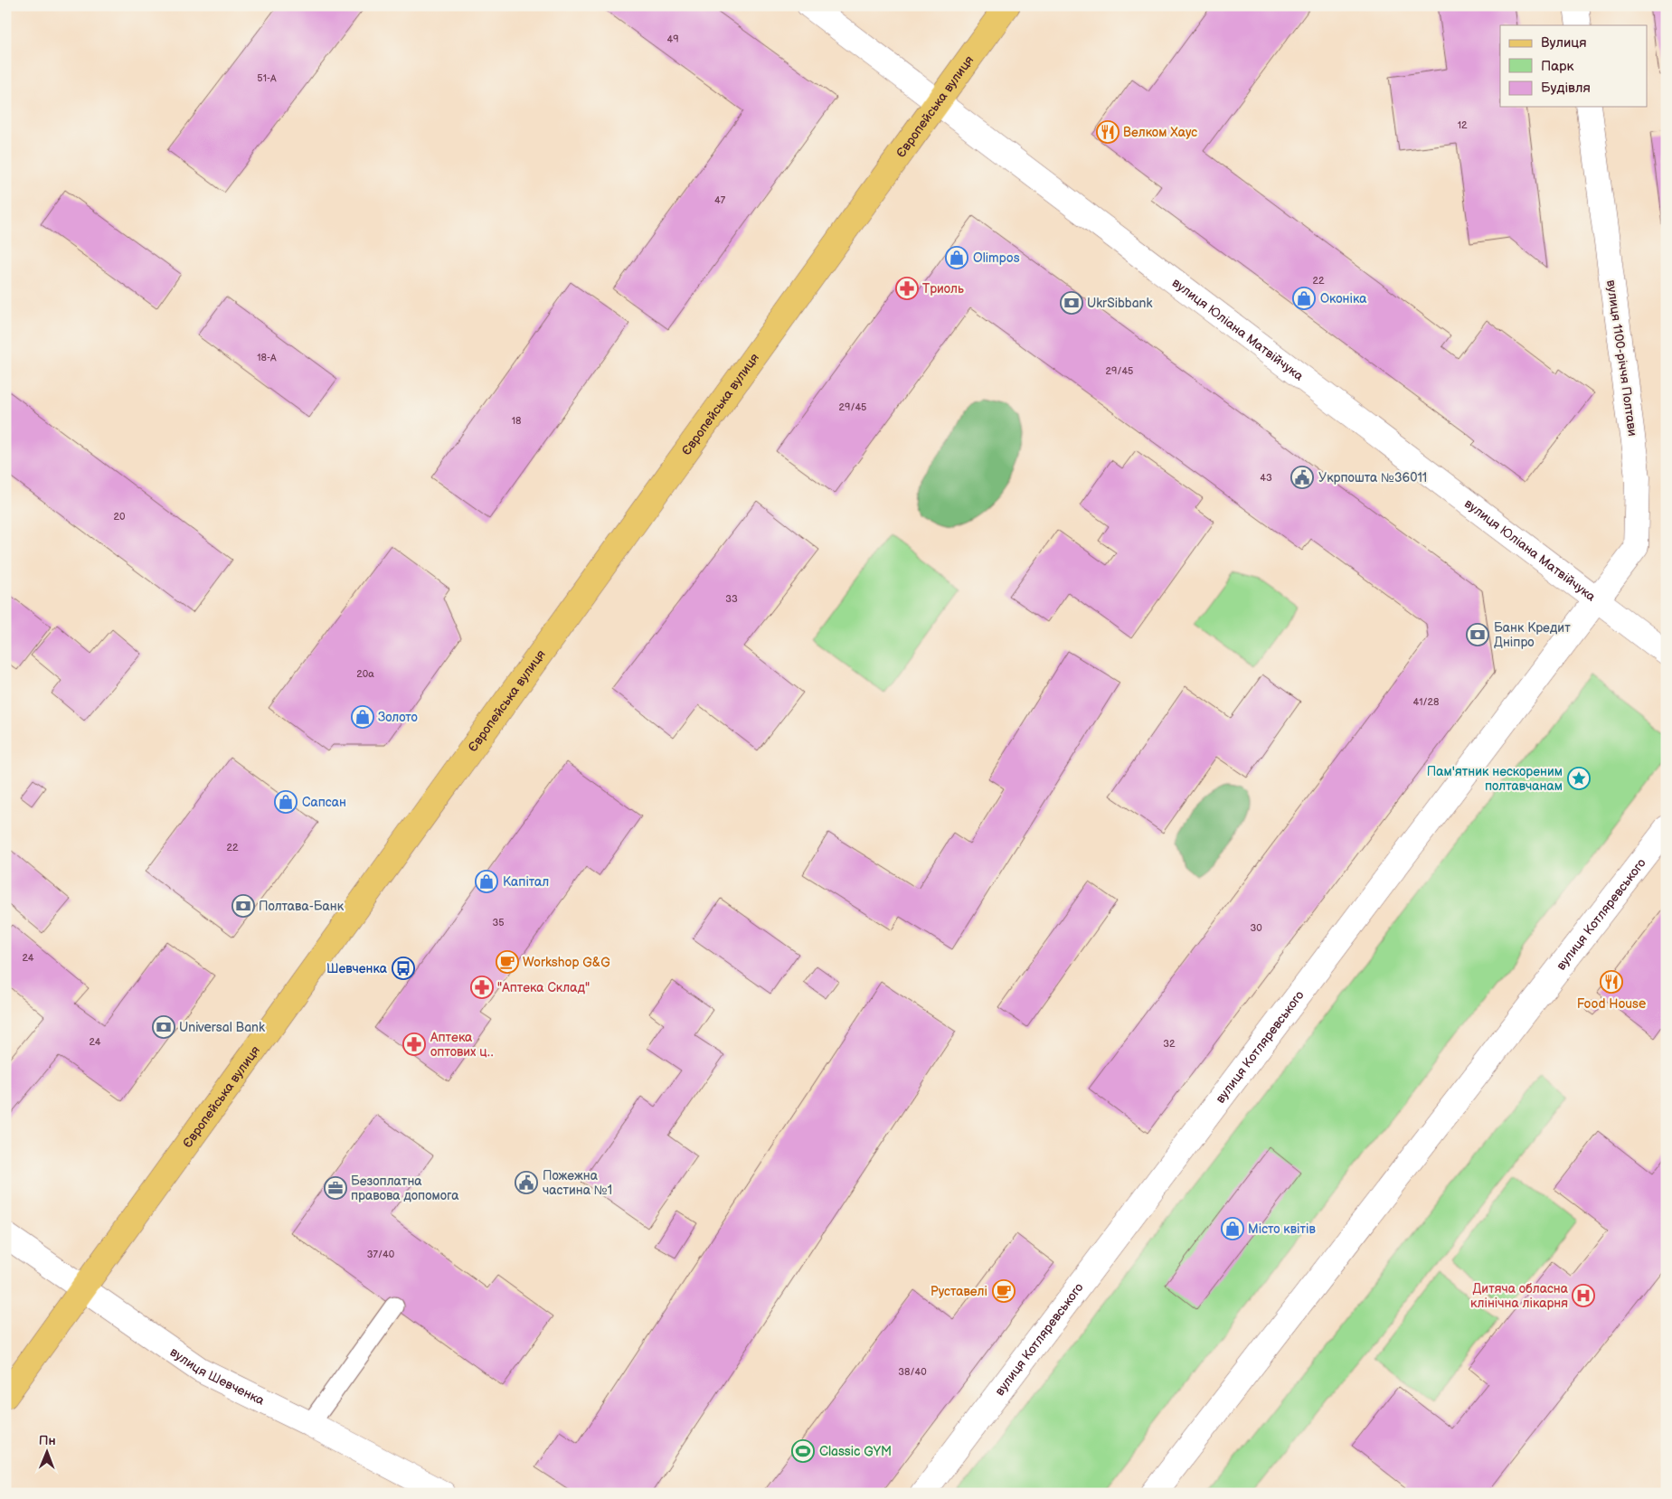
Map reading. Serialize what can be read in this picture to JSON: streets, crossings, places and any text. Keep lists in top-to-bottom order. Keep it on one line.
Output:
{"streets":{"main road":["Європейська вулиця"],"street":["вулиця Юліана Матвійчука","вулиця 1100-річчя Полтави","вулиця Котляревського","вулиця Шевченка"]},"crossings":[["Європейська вулиця","вулиця Юліана Матвійчука"],["Європейська вулиця","вулиця Шевченка"],["вулиця Юліана Матвійчука","вулиця 1100-річчя Полтави"],["вулиця Юліана Матвійчука","вулиця Котляревського"],["вулиця 1100-річчя Полтави","вулиця Котляревського"]],"places":{"restaurant":["Велком Хаус","Food House"],"shop":["Olimpos","Оконіка","Золото","Сапсан","Капітал","Місто квітів"],"pharmacy":["Триоль","\"Аптека Склад\"","Аптека оптових ц‥"],"bank":["UkrSibbank","Банк Кредит Дніпро","Полтава-Банк","Universal Bank"],"public building":["Укрпошта №36011","Пожежна частина №1"],"place":["Пам'ятник нескореним полтавчанам"],"cafe":["Workshop G&G","Руставелі"],"bus stop":["Шевченка"],"office":["Безоплатна правова допомога"],"hospital":["Дитяча обласна клінічна лікарня"],"sports":["Classic GYM"]},"house_numbers":["49","51-А","12","47","22","18-А","29/45","29/45","18","43","20","33","20а","41/28","22","35","30","24","24","32","37/40","38/40"],"legend":["Вулиця","Парк","Будівля"],"north":"top"}
